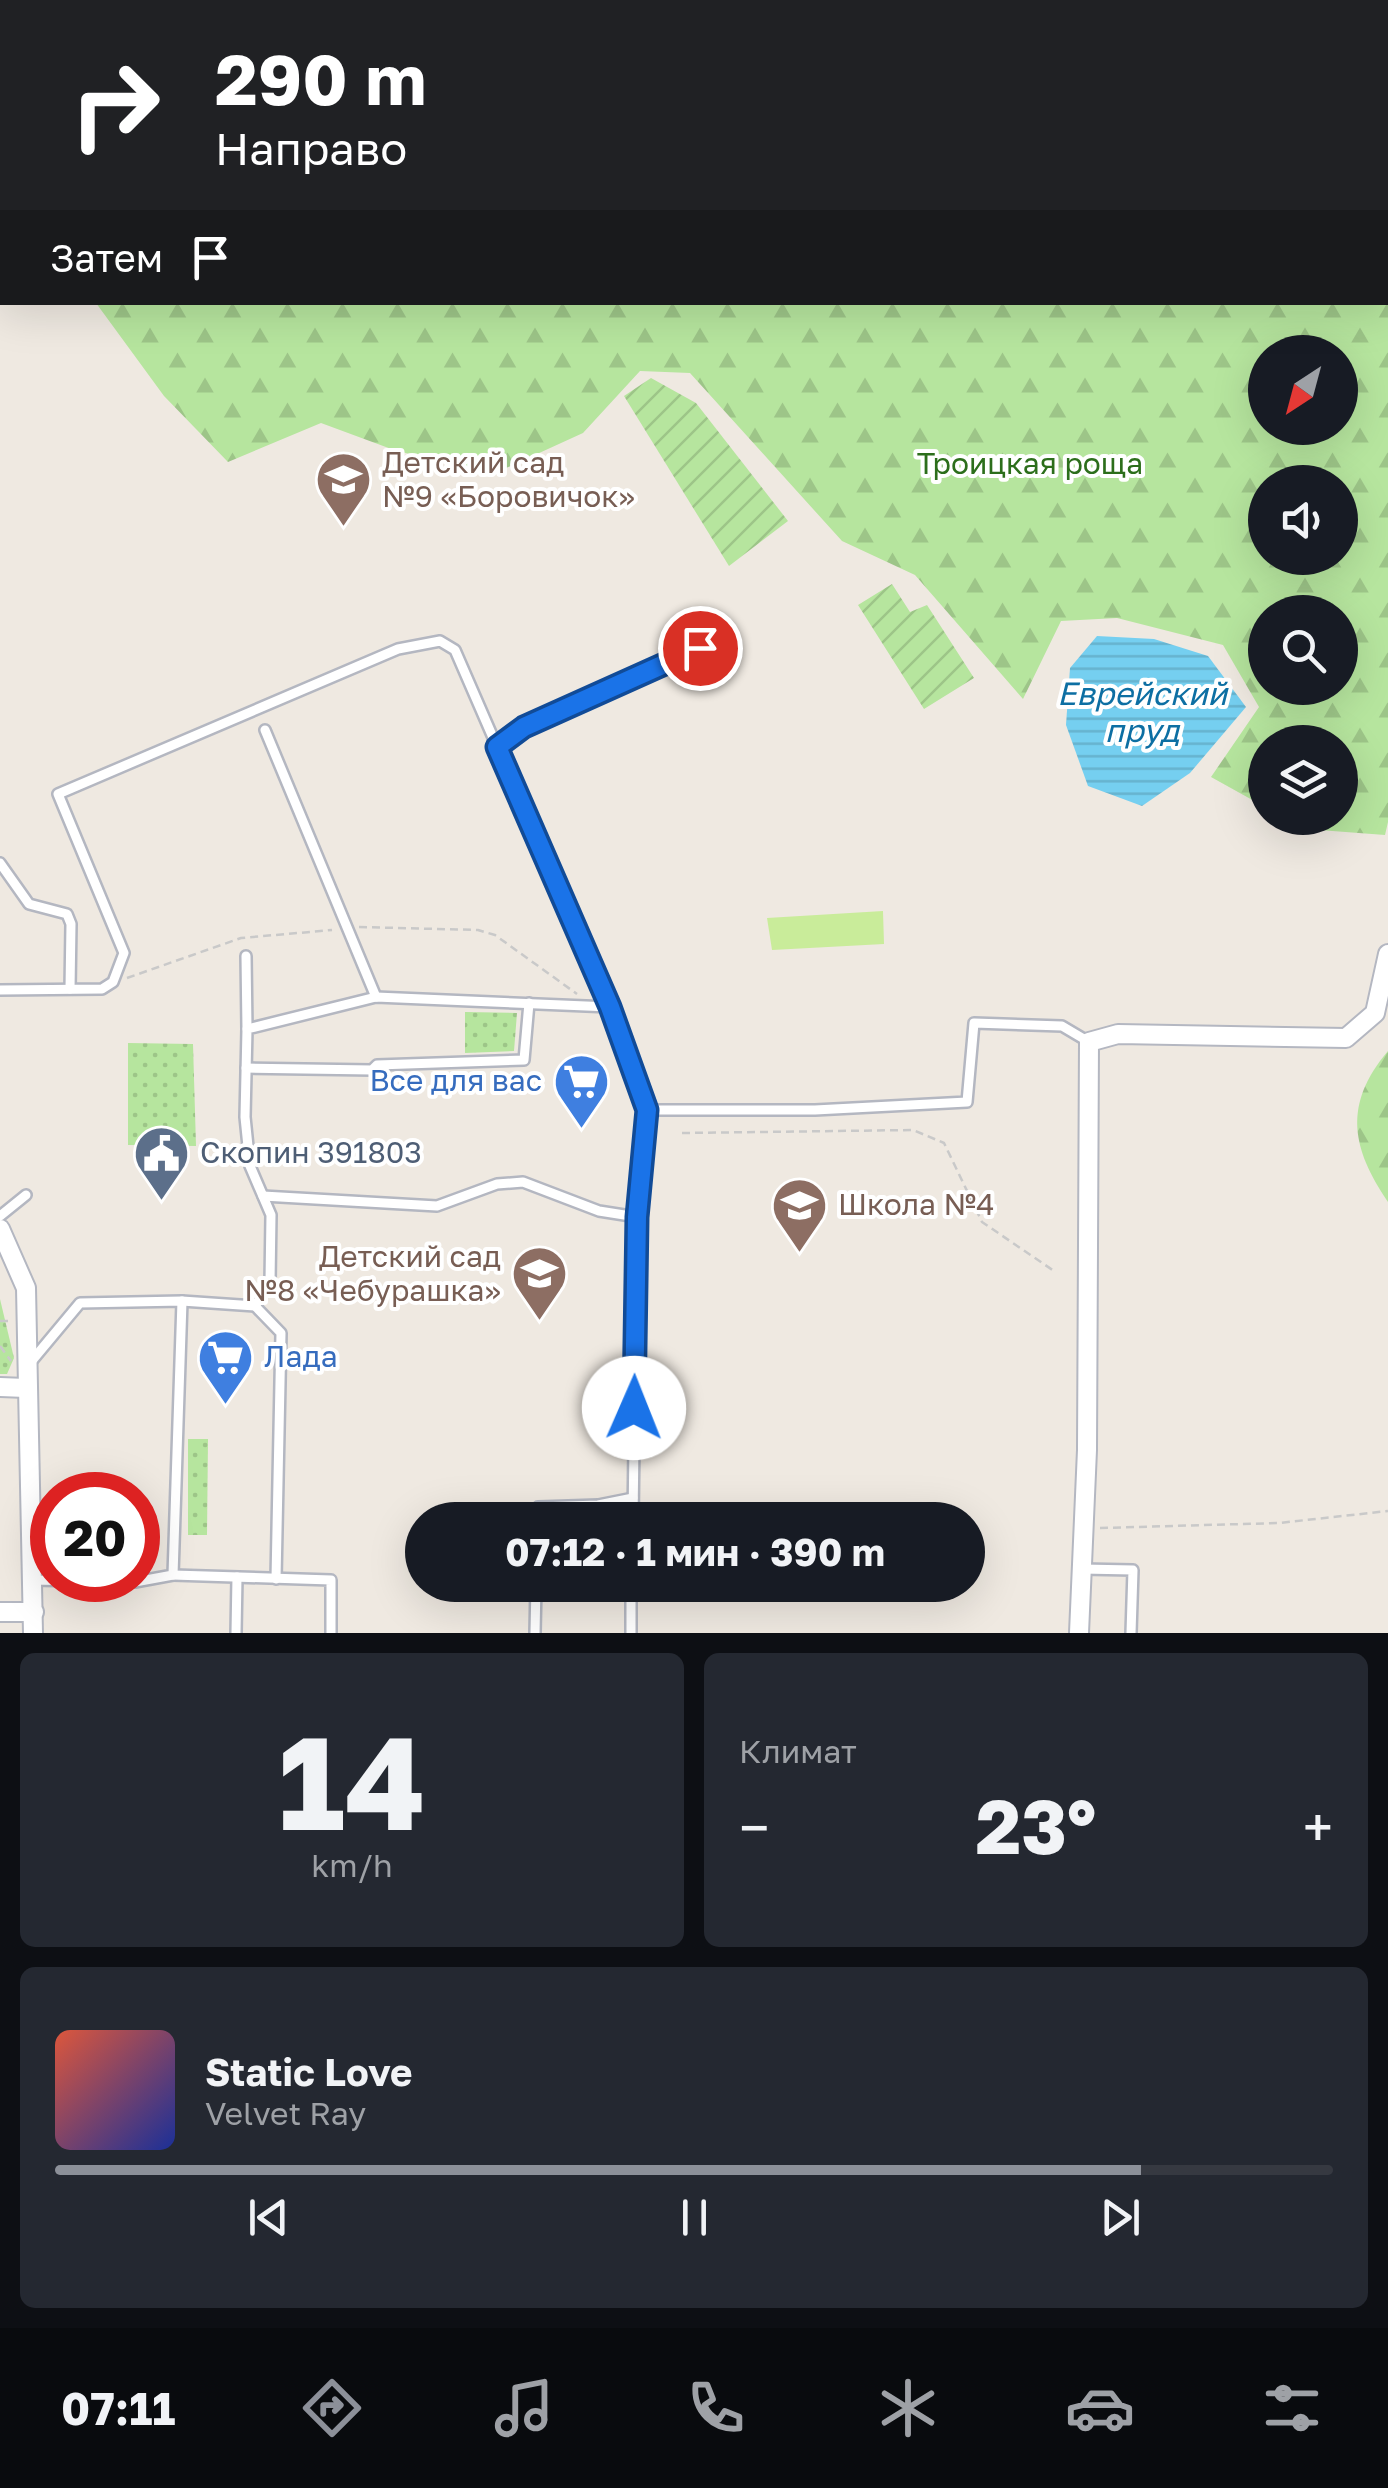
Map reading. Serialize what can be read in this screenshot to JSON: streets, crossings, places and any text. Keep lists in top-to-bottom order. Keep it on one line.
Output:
{"water":["Еврейский пруд"],"parks":["Троицкая роща"],"places":{"school or university":["Детский сад №9 «Боровичок»","Школа №4","Детский сад №8 «Чебурашка»"],"supermarket":["Все для вас","Лада"],"public building":["Скопин 391803"]},"north":"bottom left","page":{"turn":["290 m","Направо"],"then":"Затем","limit":"20","trip":"07:12 · 1 мин · 390 m","tile":[["14","km/h"],"Климат"],"heat":["−","23°","+"],"song":["Static Love","Velvet Ray"],"tabs":"07:11"}}
